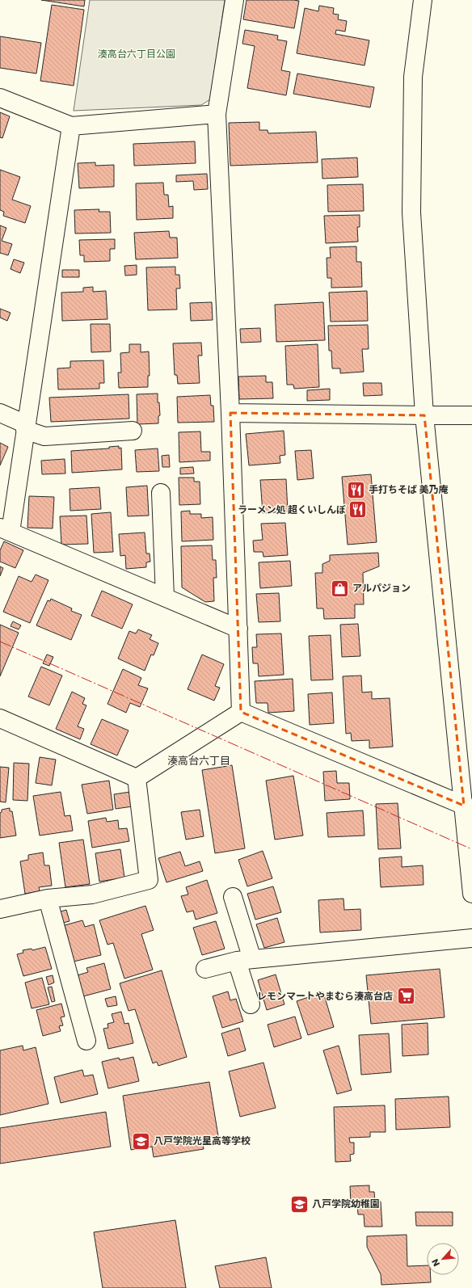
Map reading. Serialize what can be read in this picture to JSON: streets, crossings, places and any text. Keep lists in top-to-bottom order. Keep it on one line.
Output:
{"districts":["湊高台六丁目"],"parks":["湊高台六丁目公園"],"places":{"restaurant":["手打ちそば 美乃庵","ラーメン処 超くいしんぼ"],"shop":["アルパジョン"],"supermarket":["レモンマートやまむら湊高台店"],"school or university":["八戸学院光星高等学校","八戸学院幼稚園"]},"north":"bottom left"}
